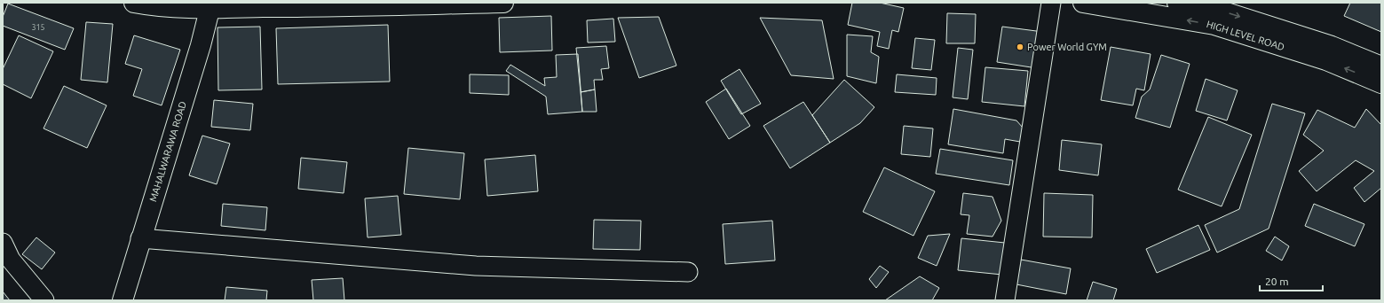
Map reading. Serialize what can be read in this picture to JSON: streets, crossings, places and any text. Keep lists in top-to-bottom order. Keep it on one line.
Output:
{"streets":{"main road":["HIGH LEVEL ROAD","MAHALWARAWA ROAD"]},"places":["Power World GYM"],"house_numbers":["315"],"scale_bar":"20 m"}
